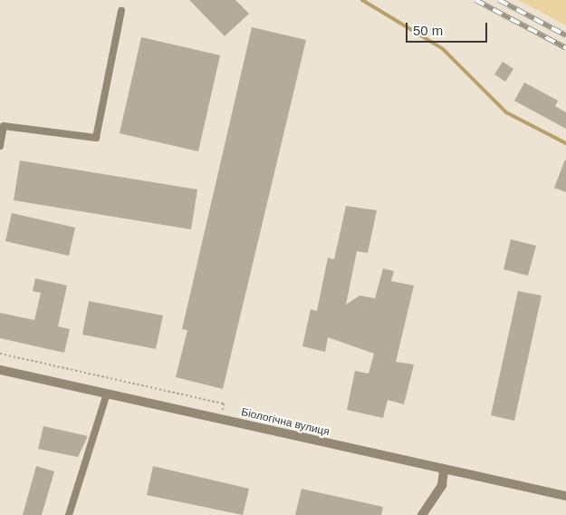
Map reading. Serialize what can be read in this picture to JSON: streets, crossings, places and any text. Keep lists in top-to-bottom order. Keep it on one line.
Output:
{"streets":{"street":["Біологічна вулиця"]},"scale_bar":"50 m"}
